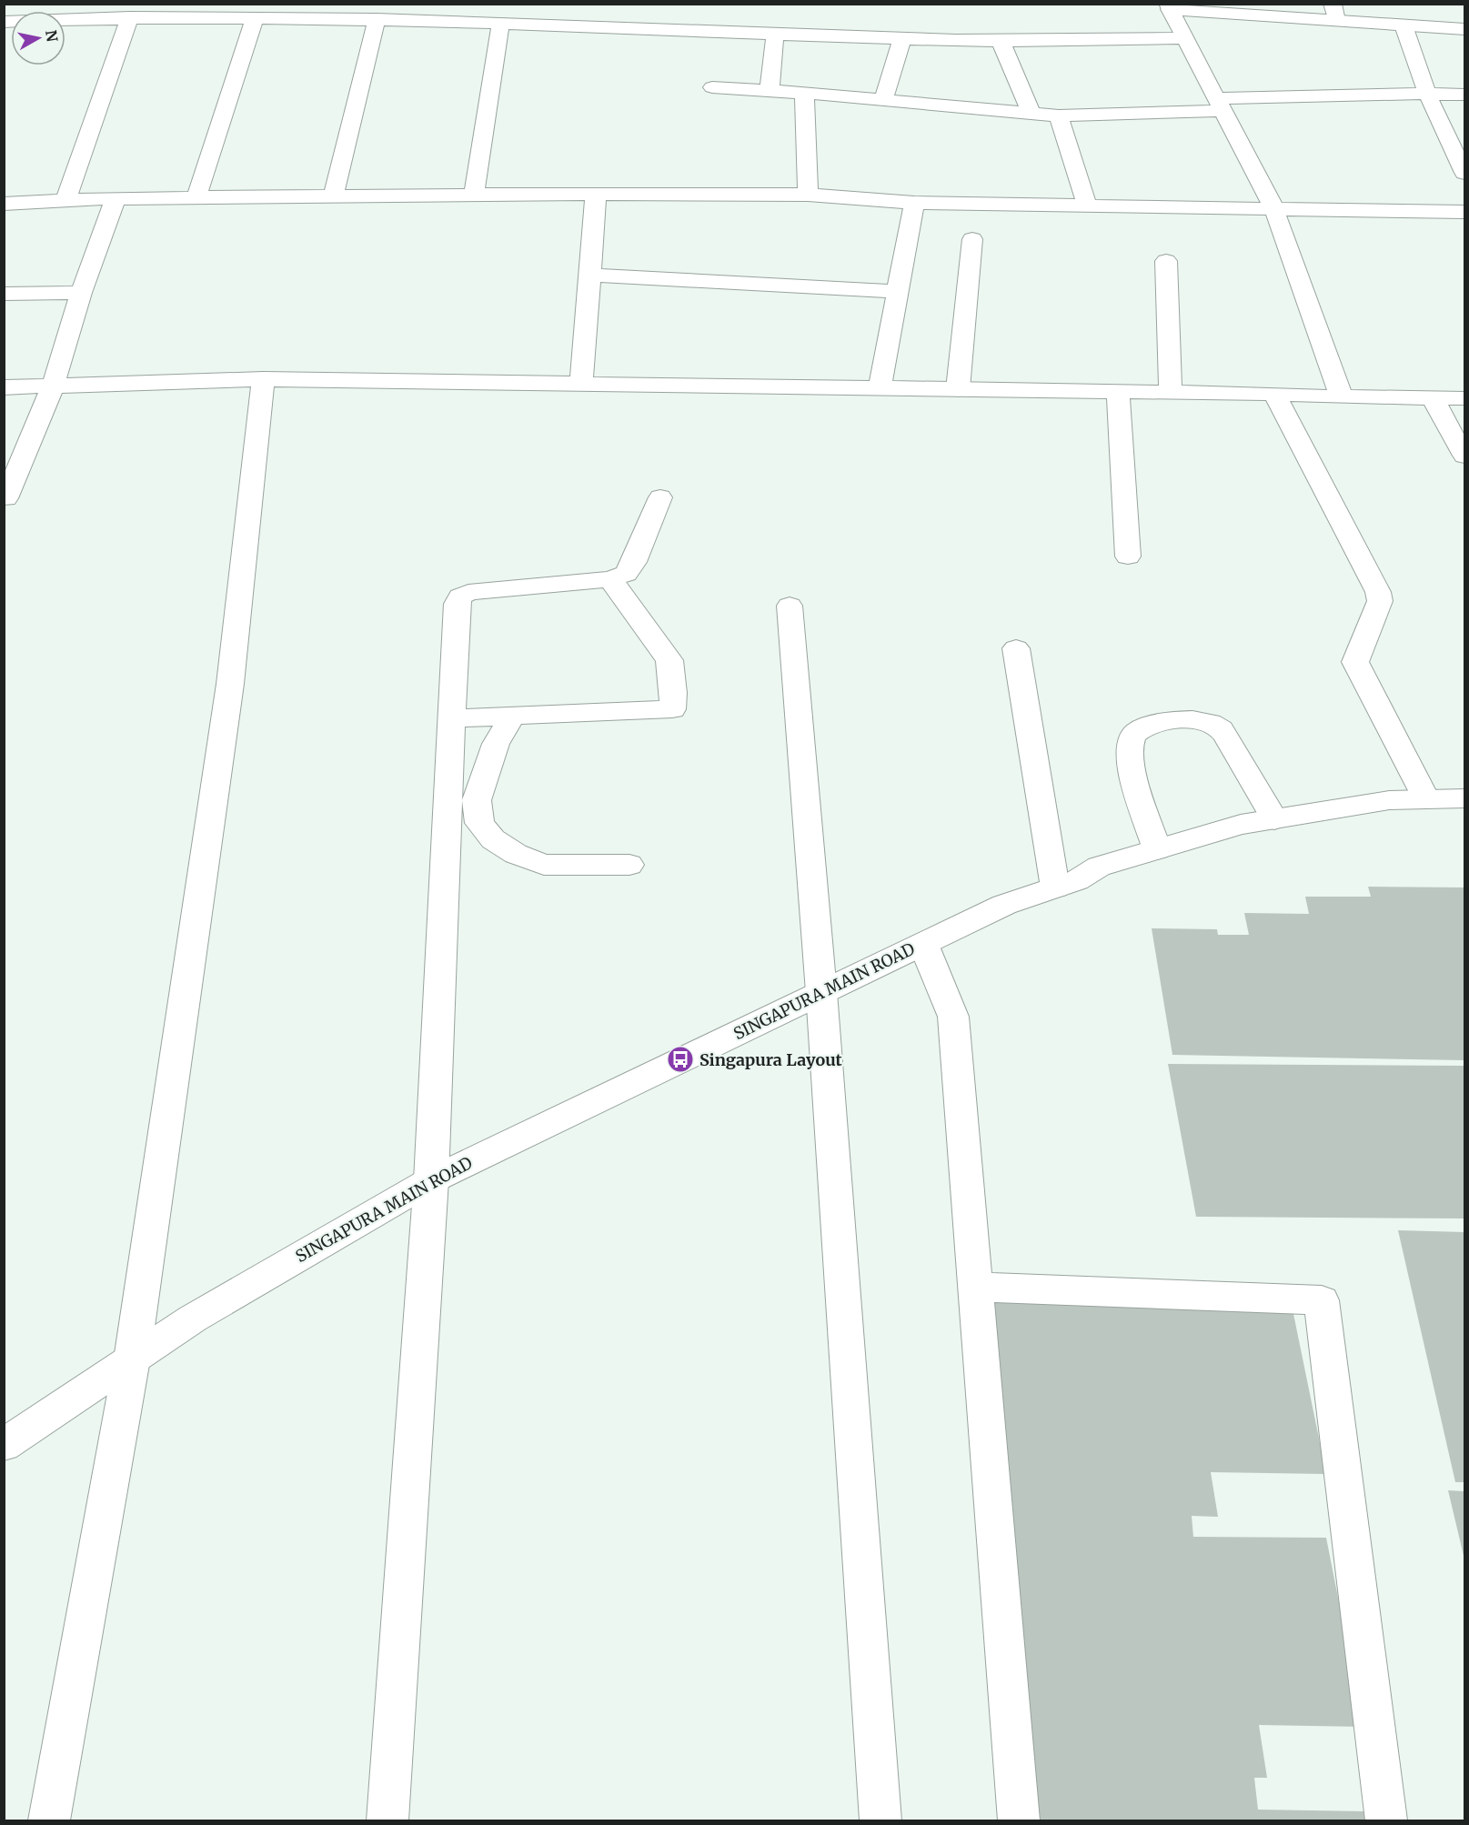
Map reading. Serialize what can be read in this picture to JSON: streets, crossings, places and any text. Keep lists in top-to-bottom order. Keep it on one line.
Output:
{"streets":{"street":["SINGAPURA MAIN ROAD"]},"places":{"bus stop":["Singapura Layout"]},"north":"right"}
